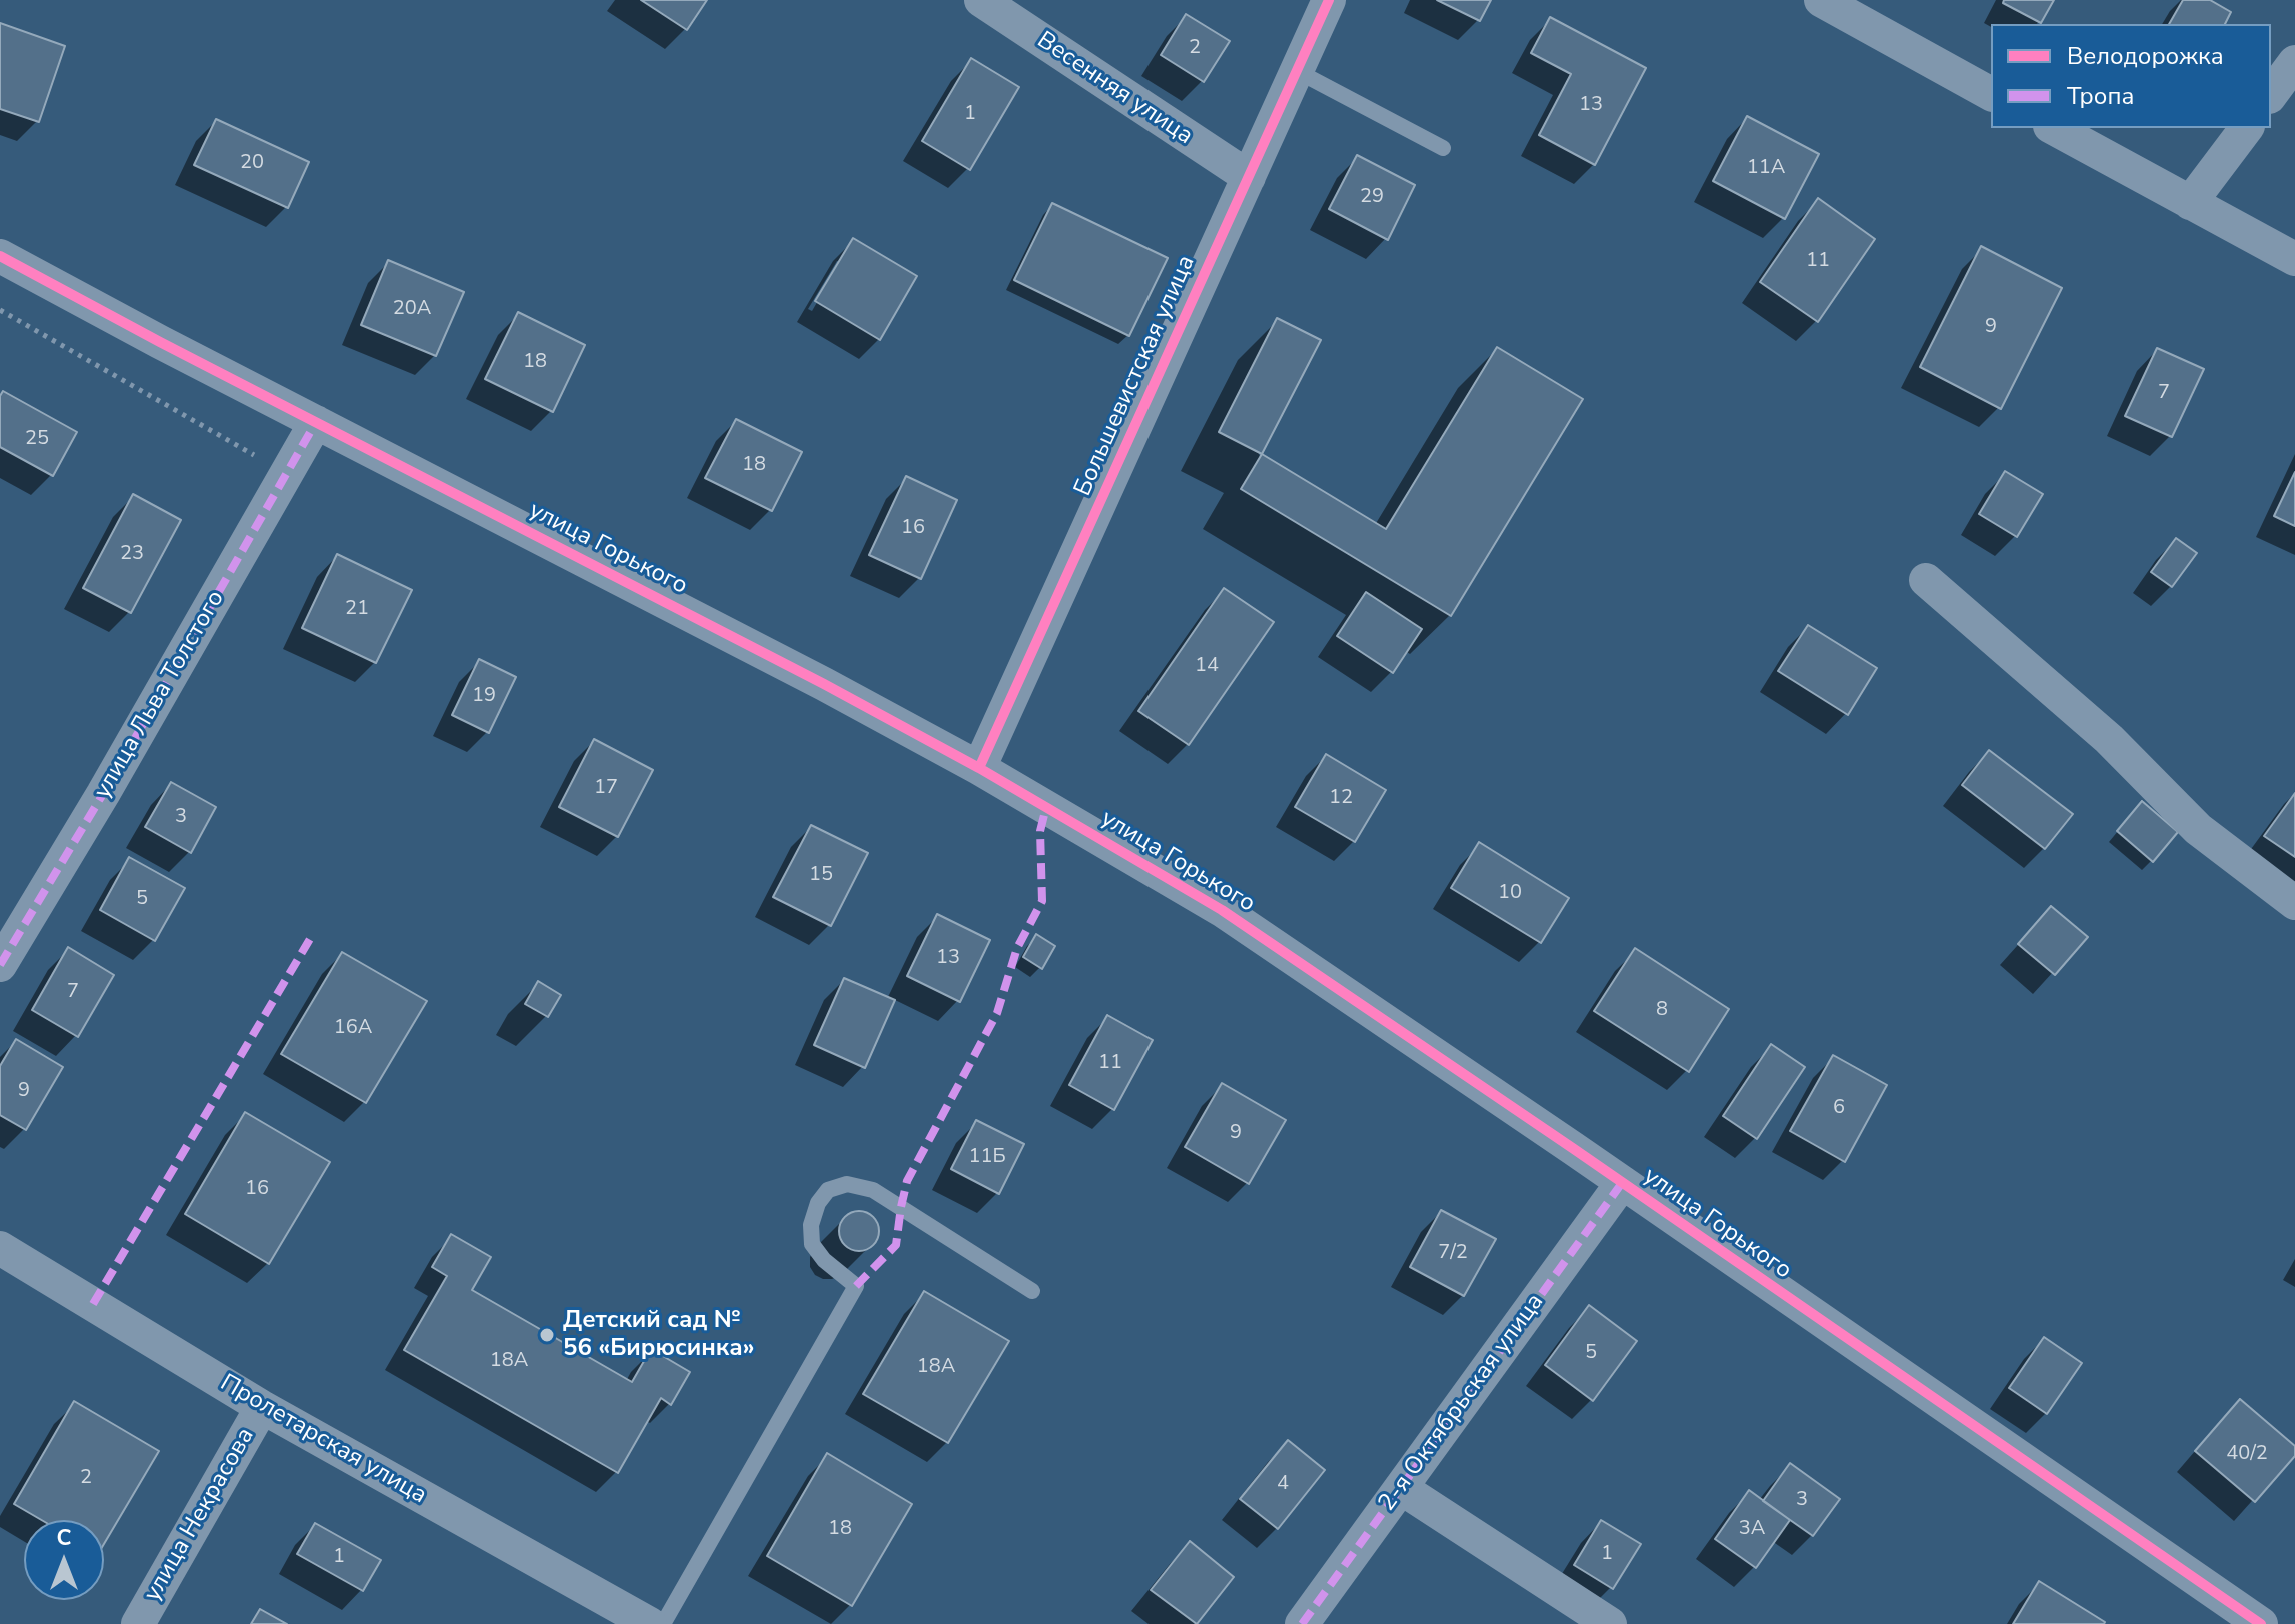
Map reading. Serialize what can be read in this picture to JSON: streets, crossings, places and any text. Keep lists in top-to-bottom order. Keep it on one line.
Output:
{"streets":{"street":["Весенняя улица","Большевистская улица","улица Горького","улица Льва Толстого","2-я Октябрьская улица","Пролетарская улица","улица Некрасова"]},"crossings":[["Весенняя улица","Большевистская улица"],["Большевистская улица","улица Горького"],["улица Горького","улица Льва Толстого"],["улица Горького","2-я Октябрьская улица"],["Пролетарская улица","улица Некрасова"]],"places":["Детский сад № 56 «Бирюсинка»"],"house_numbers":["2","13","1","20","11А","29","11","20А","9","18","7","25","18","16","23","21","14","19","17","12","3","15","10","5","13","7","8","16А","11","9","6","9","11Б","16","7/2","5","18А","18А","40/2","2","4","3","18","3А","1","1"],"legend":["Велодорожка","Тропа"],"north":"top"}
